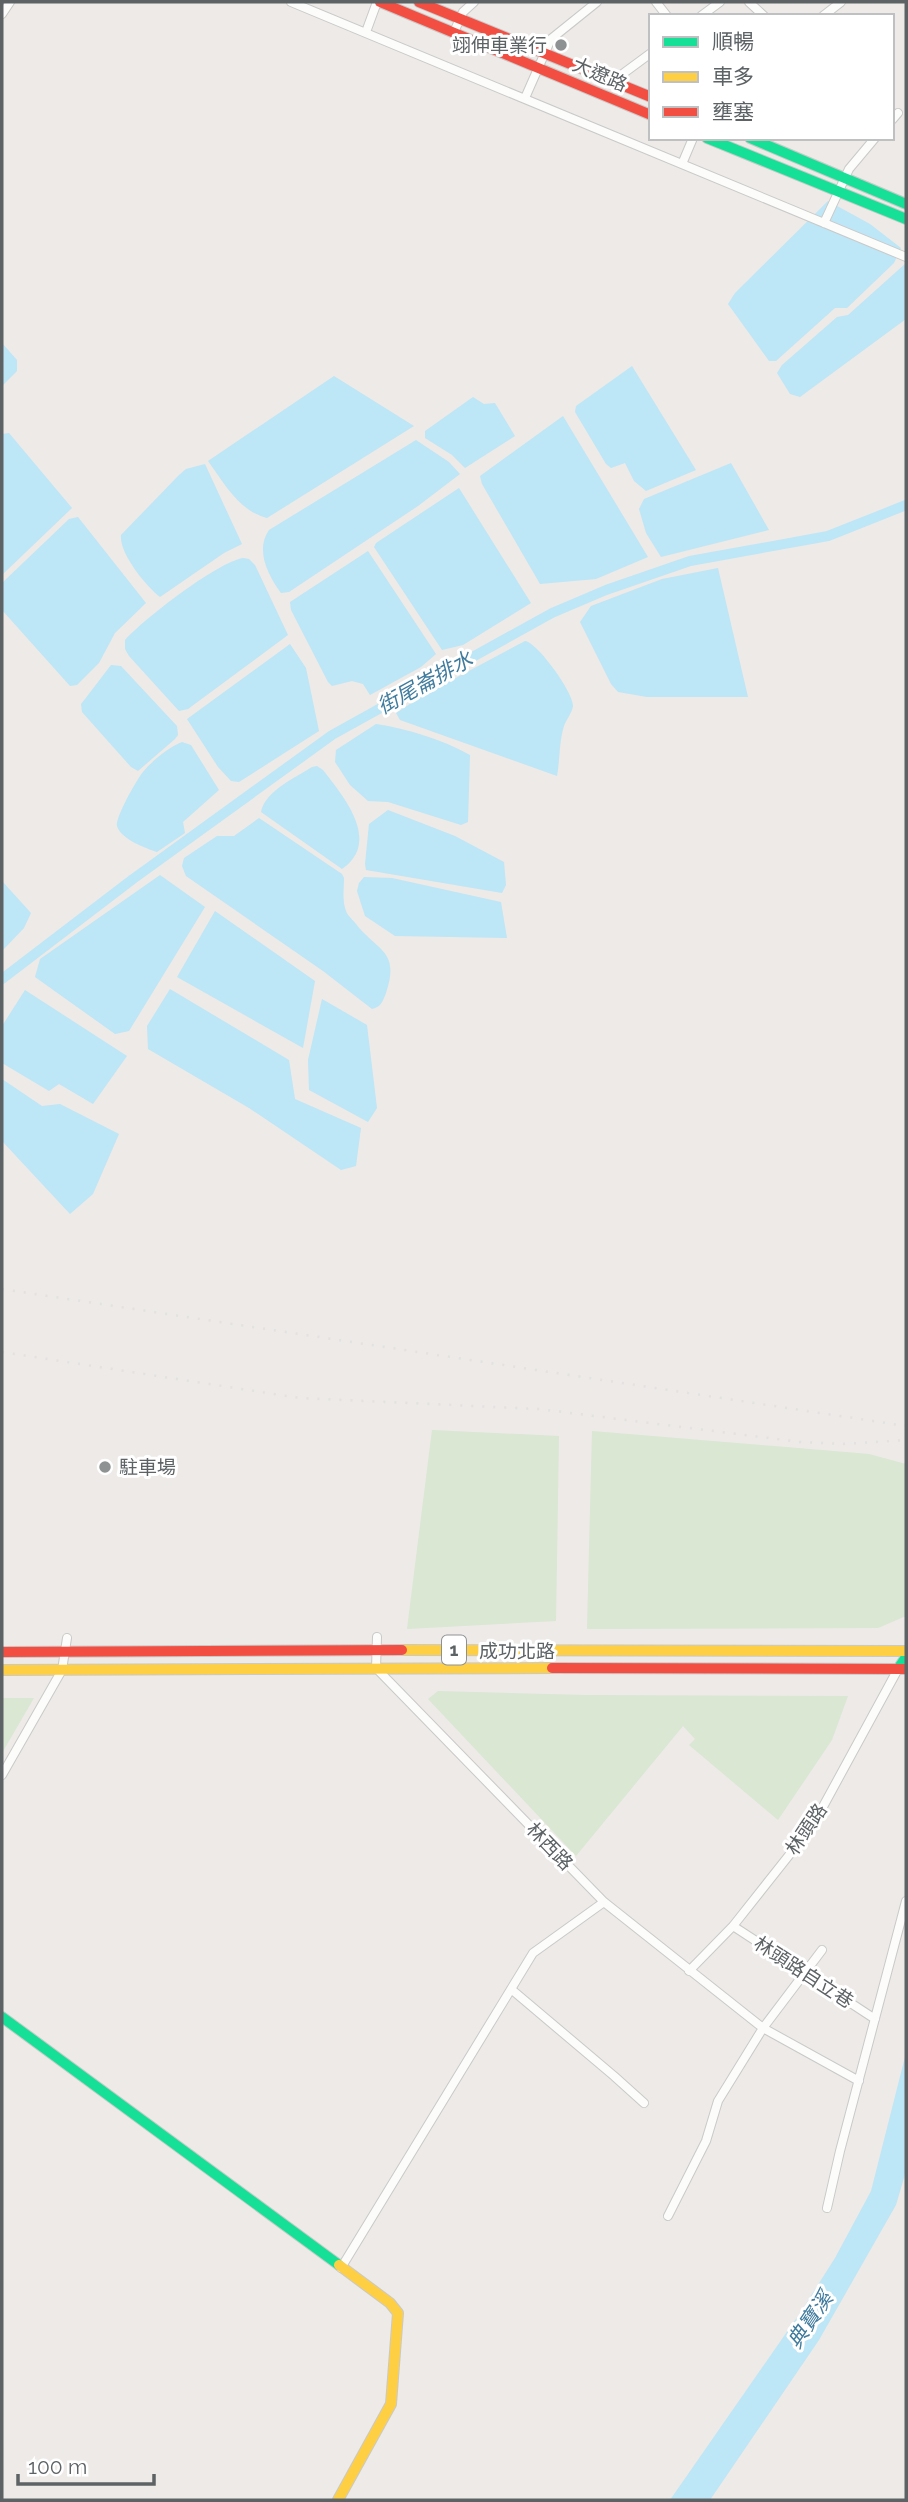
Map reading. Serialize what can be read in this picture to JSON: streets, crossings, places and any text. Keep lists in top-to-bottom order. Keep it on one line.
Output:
{"streets":{"main road":["大遼路","1","成功北路"],"street":["林頭路","林西路","林頭路自立巷"]},"crossings":[["成功北路","林頭路"],["成功北路","林西路"],["林頭路","林西路"],["林頭路","林頭路自立巷"]],"water":["街尾崙排水","典寶溪"],"places":["翊伸車業行","駐車場"],"legend":["順暢","車多","壅塞"],"scale_bar":"100 m"}
